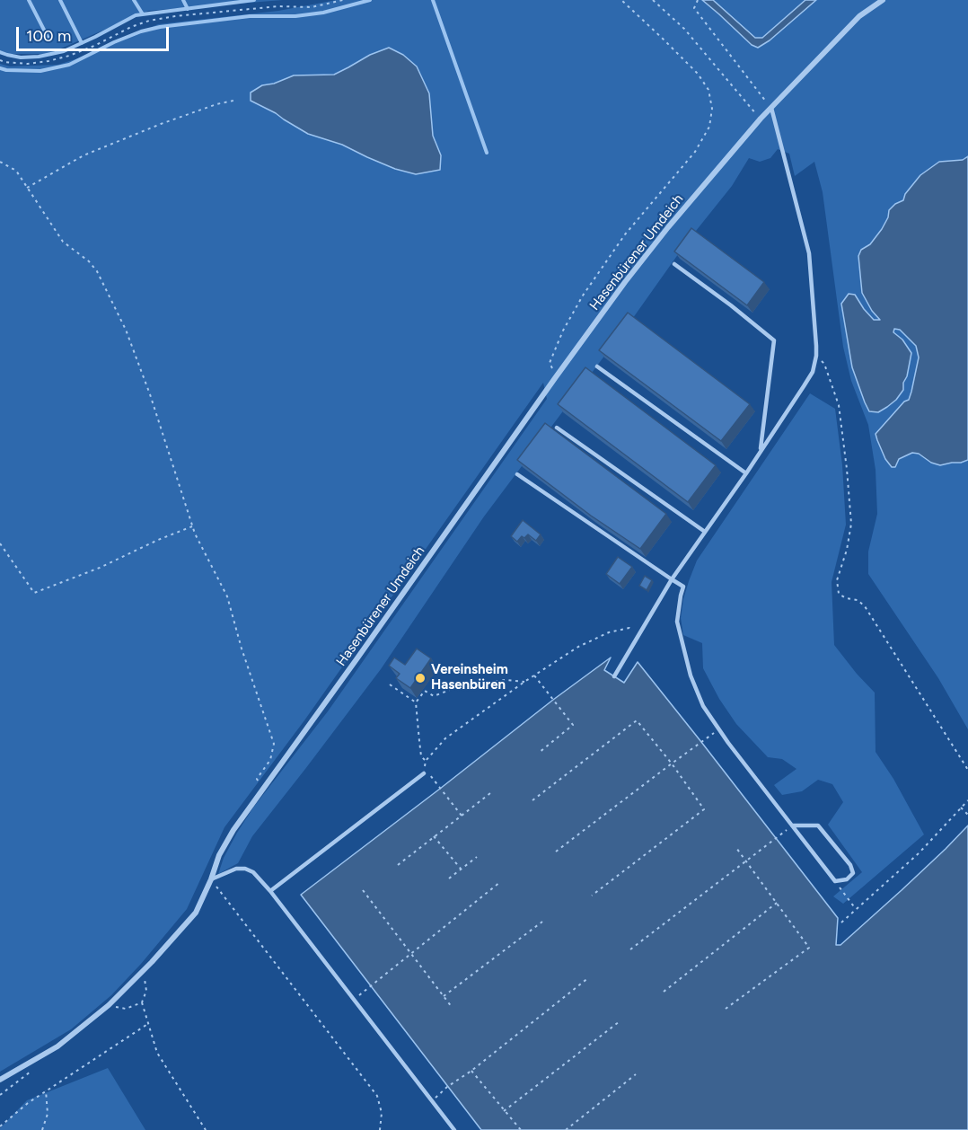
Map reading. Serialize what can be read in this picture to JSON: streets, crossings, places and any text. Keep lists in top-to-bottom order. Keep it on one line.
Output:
{"streets":{"street":["Hasenbürener Umdeich"]},"places":["Vereinsheim Hasenbüren"],"scale_bar":"100 m"}
